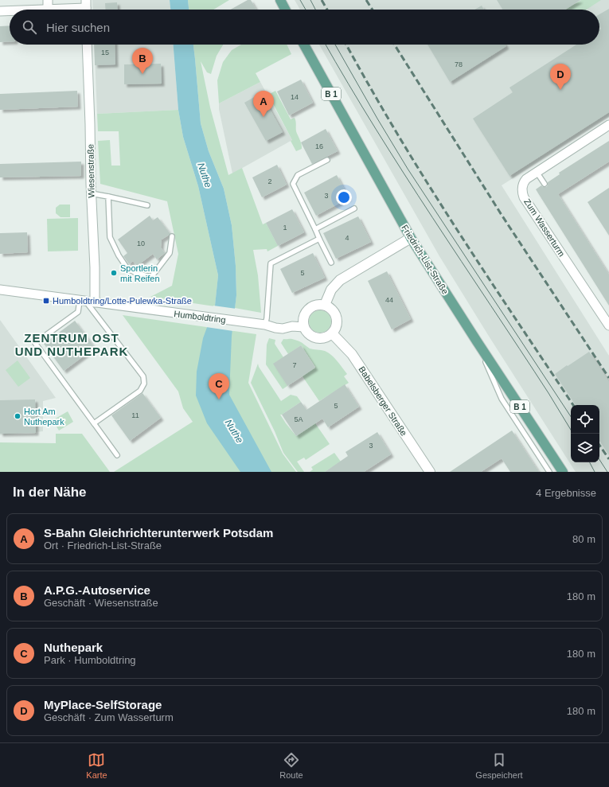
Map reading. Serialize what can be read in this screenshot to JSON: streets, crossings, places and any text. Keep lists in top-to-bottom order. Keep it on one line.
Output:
{"streets":{"main road":["B 1","Friedrich-List-Straße"],"street":["Wiesenstraße","Zum Wasserturm","Humboldtring","Babelsberger Straße"]},"crossings":[["Wiesenstraße","Humboldtring"],["Humboldtring","Babelsberger Straße"]],"districts":["ZENTRUM OST UND NUTHEPARK"],"water":["Nuthe"],"places":{"other":["Sportlerin mit Reifen","Hort Am Nuthepark"],"transit":["Humboldtring/Lotte-Pulewka-Straße"]},"house_numbers":["15","78","14","16","2","3","1","4","10","5","44","7","5","11","5A","3"],"page":{"search":"Hier suchen","pins":["B","D","A","C"],"heading":["In der Nähe","4 Ergebnisse"],"list":[{"mark":"A","name":"S-Bahn Gleichrichterunterwerk Potsdam","note":"Ort · Friedrich-List-Straße","value":"80 m"},{"mark":"B","name":"A.P.G.-Autoservice","note":"Geschäft · Wiesenstraße","value":"180 m"},{"mark":"C","name":"Nuthepark","note":"Park · Humboldtring","value":"180 m"},{"mark":"D","name":"MyPlace-SelfStorage","note":"Geschäft · Zum Wasserturm","value":"180 m"}],"nav":["Karte","Route","Gespeichert"]}}
